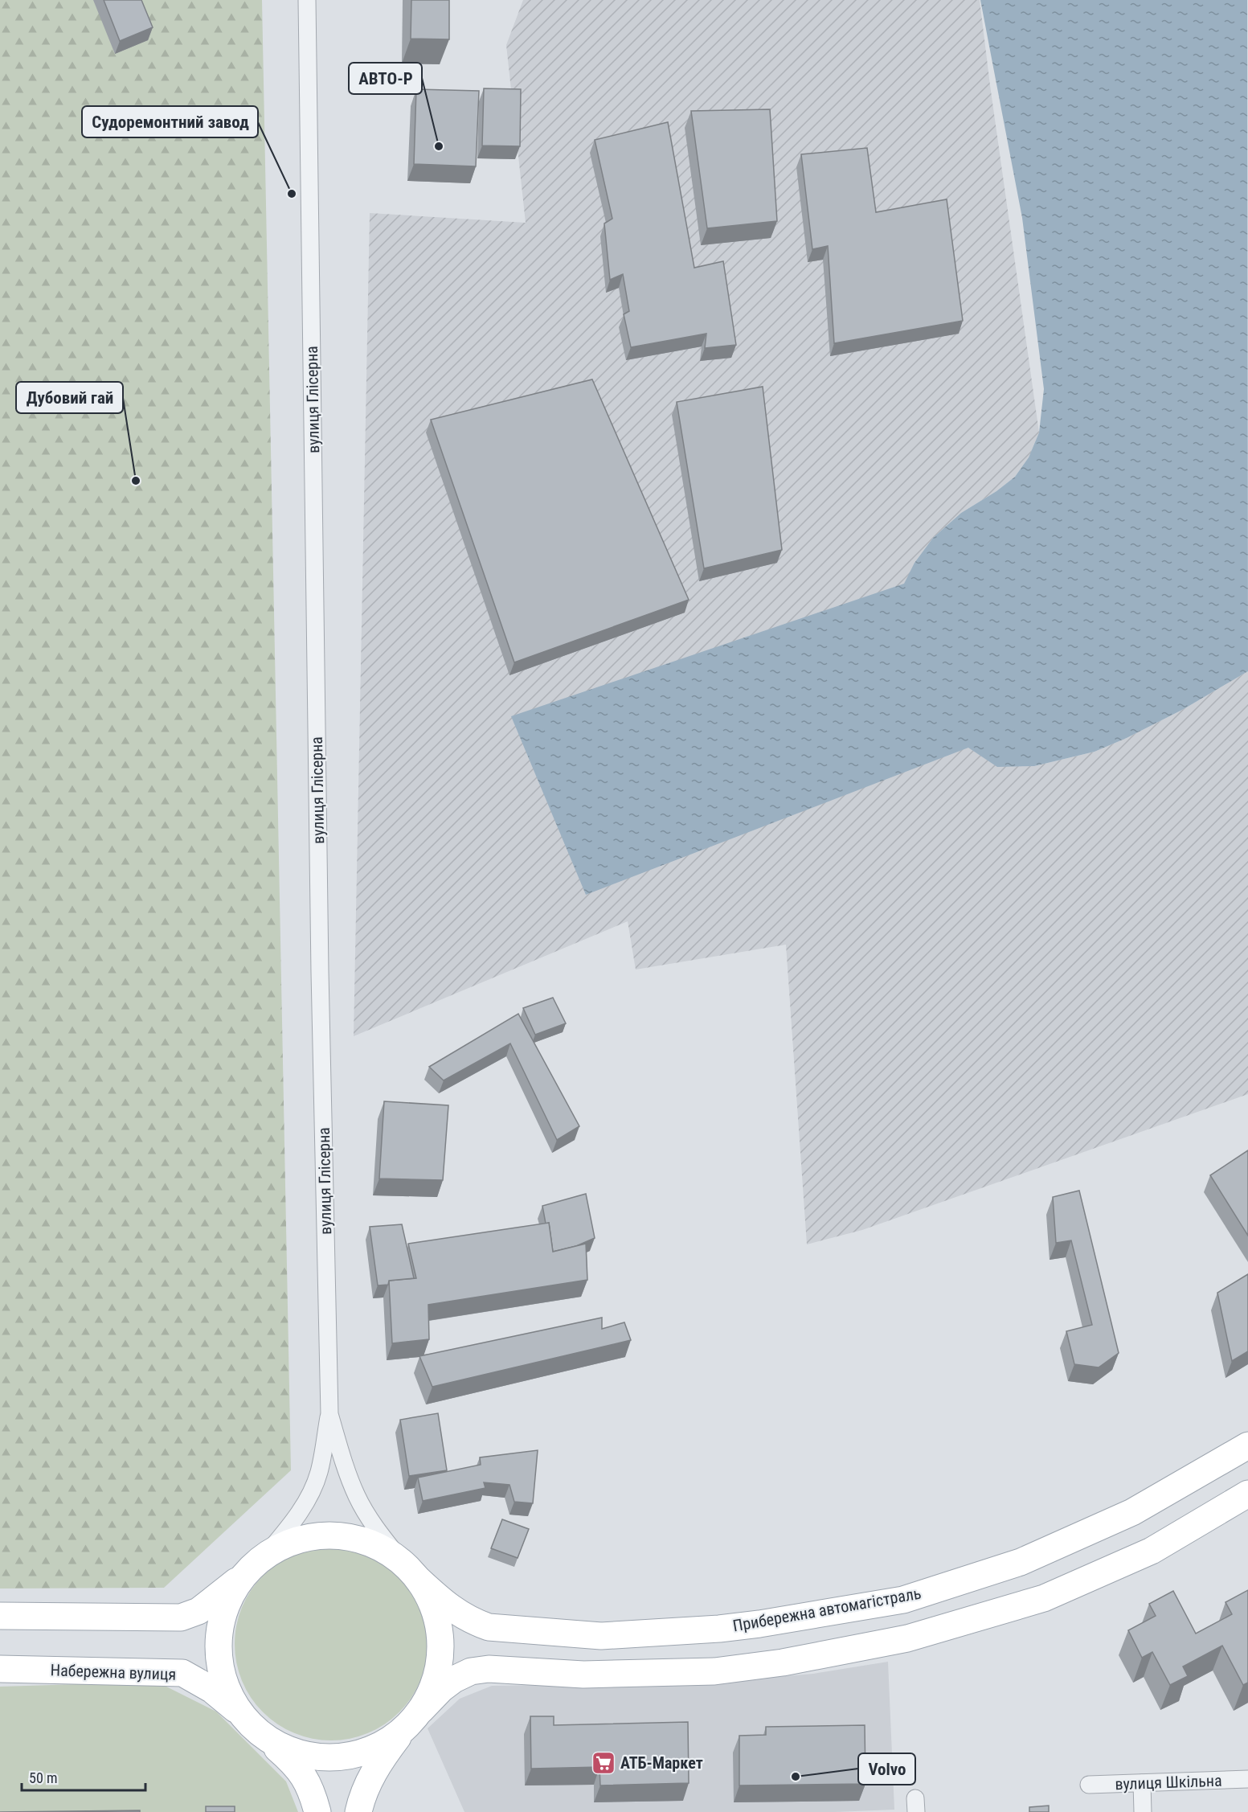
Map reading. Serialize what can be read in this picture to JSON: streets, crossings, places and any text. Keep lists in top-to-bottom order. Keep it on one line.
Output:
{"streets":{"main road":["Прибережна автомагістраль","Набережна вулиця"],"street":["вулиця Глісерна","вулиця Шкільна"]},"crossings":[["вулиця Глісерна","Прибережна автомагістраль"],["Прибережна автомагістраль","Набережна вулиця"]],"places":{"other":["АВТО-Р","Судоремонтний завод","Дубовий гай","Volvo"],"supermarket":["АТБ-Маркет"]},"scale_bar":"50 m"}
